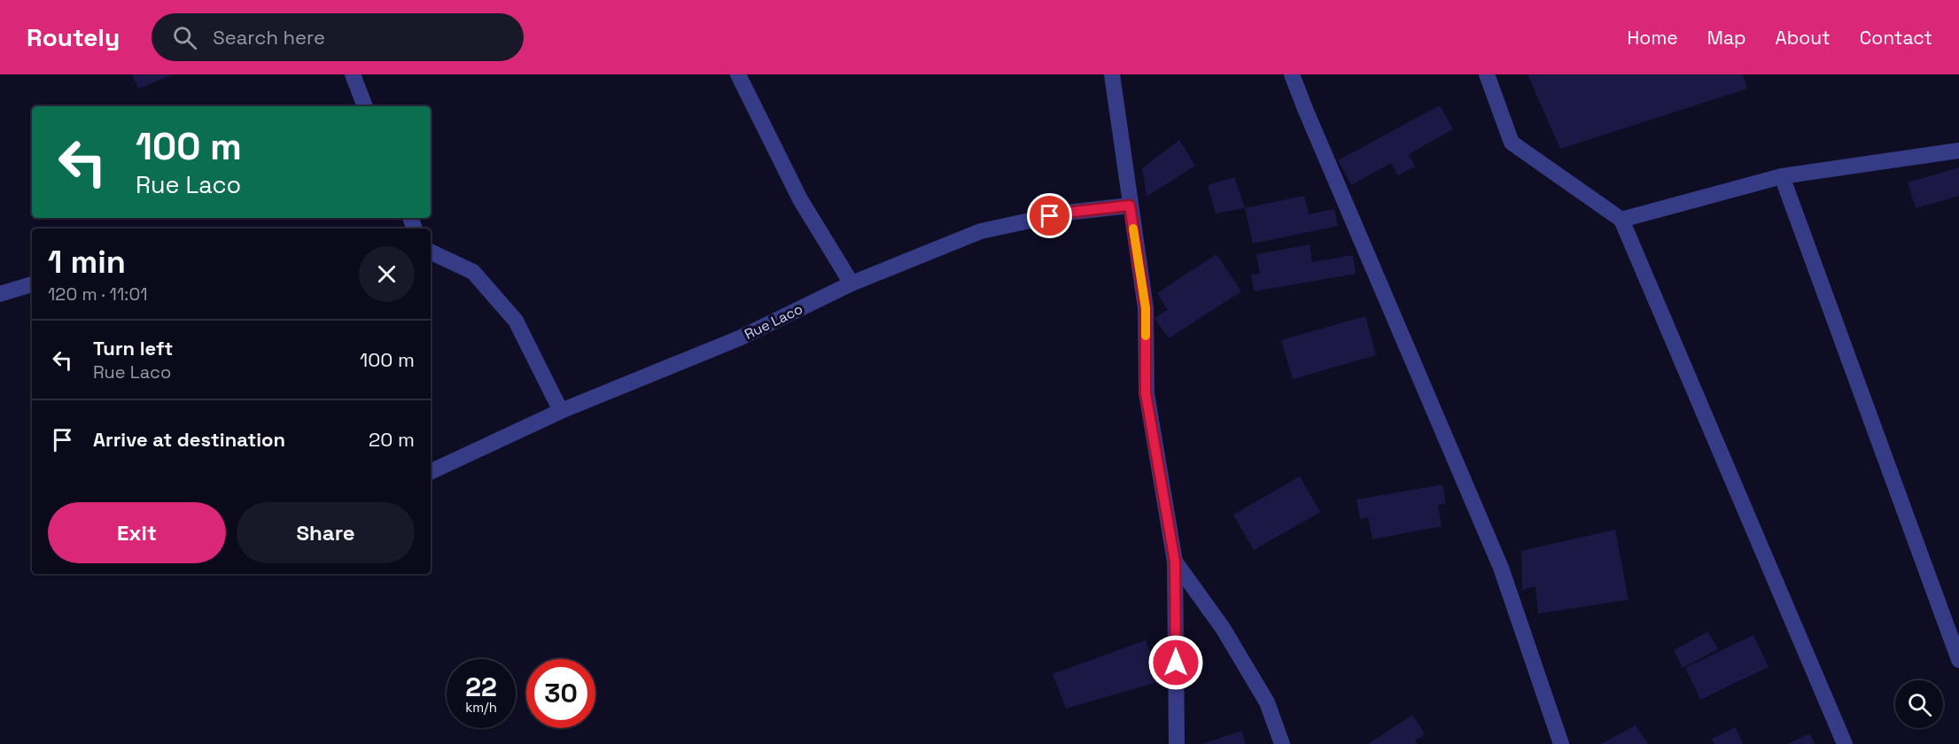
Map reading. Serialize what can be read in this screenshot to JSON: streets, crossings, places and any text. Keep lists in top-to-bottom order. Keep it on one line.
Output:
{"streets":{"street":["Rue Laco"]},"page":{"header":"Routely","search":"Search here","nav":["Home","Map","About","Contact"],"turn":["100 m","Rue Laco"],"heading":["1 min","120 m · 11:01"],"list":[{"name":"Turn left","note":"Rue Laco","value":"100 m"},{"name":"Arrive at destination","value":"20 m"}],"buttons":["Exit","Share"],"speed":"22 km/h","limit":"30"}}
